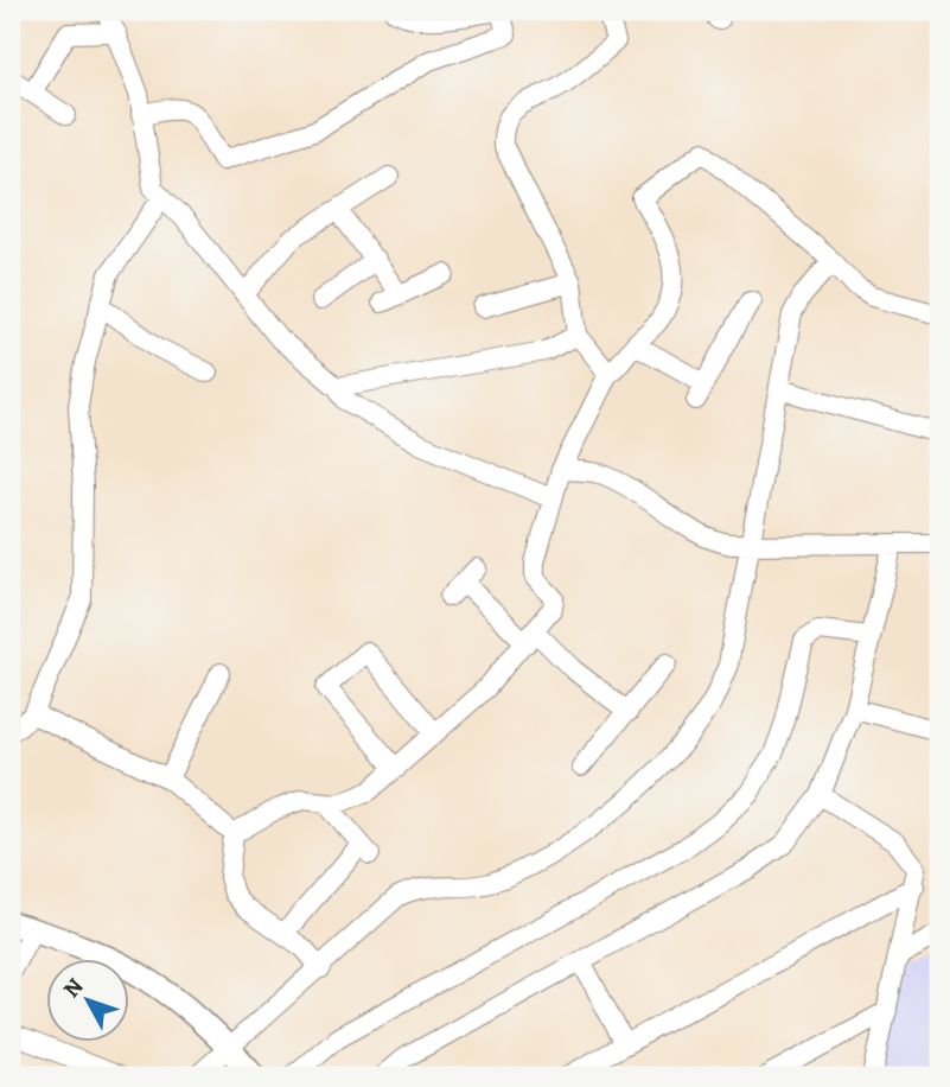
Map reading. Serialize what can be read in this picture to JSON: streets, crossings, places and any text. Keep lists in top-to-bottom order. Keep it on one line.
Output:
{"north":"top left"}
